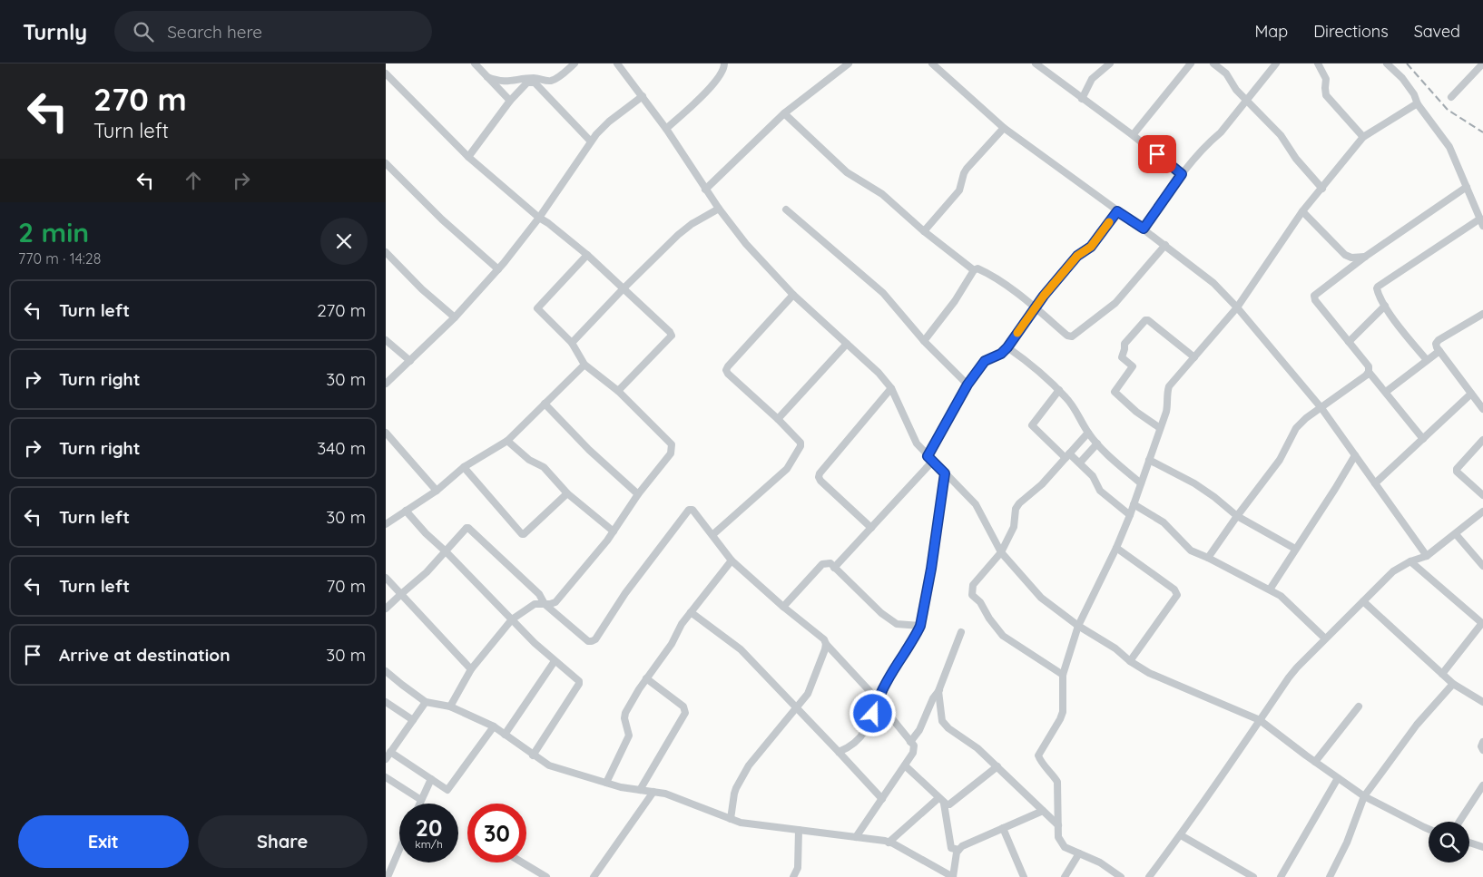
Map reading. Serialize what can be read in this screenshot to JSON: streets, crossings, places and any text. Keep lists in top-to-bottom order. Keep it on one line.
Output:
{"page":{"header":"Turnly","search":"Search here","nav":["Map","Directions","Saved"],"turn":["270 m","Turn left"],"heading":["2 min","770 m · 14:28"],"list":[{"name":"Turn left","value":"270 m"},{"name":"Turn right","value":"30 m"},{"name":"Turn right","value":"340 m"},{"name":"Turn left","value":"30 m"},{"name":"Turn left","value":"70 m"},{"name":"Arrive at destination","value":"30 m"}],"speed":"20 km/h","limit":"30","buttons":["Exit","Share"]}}
